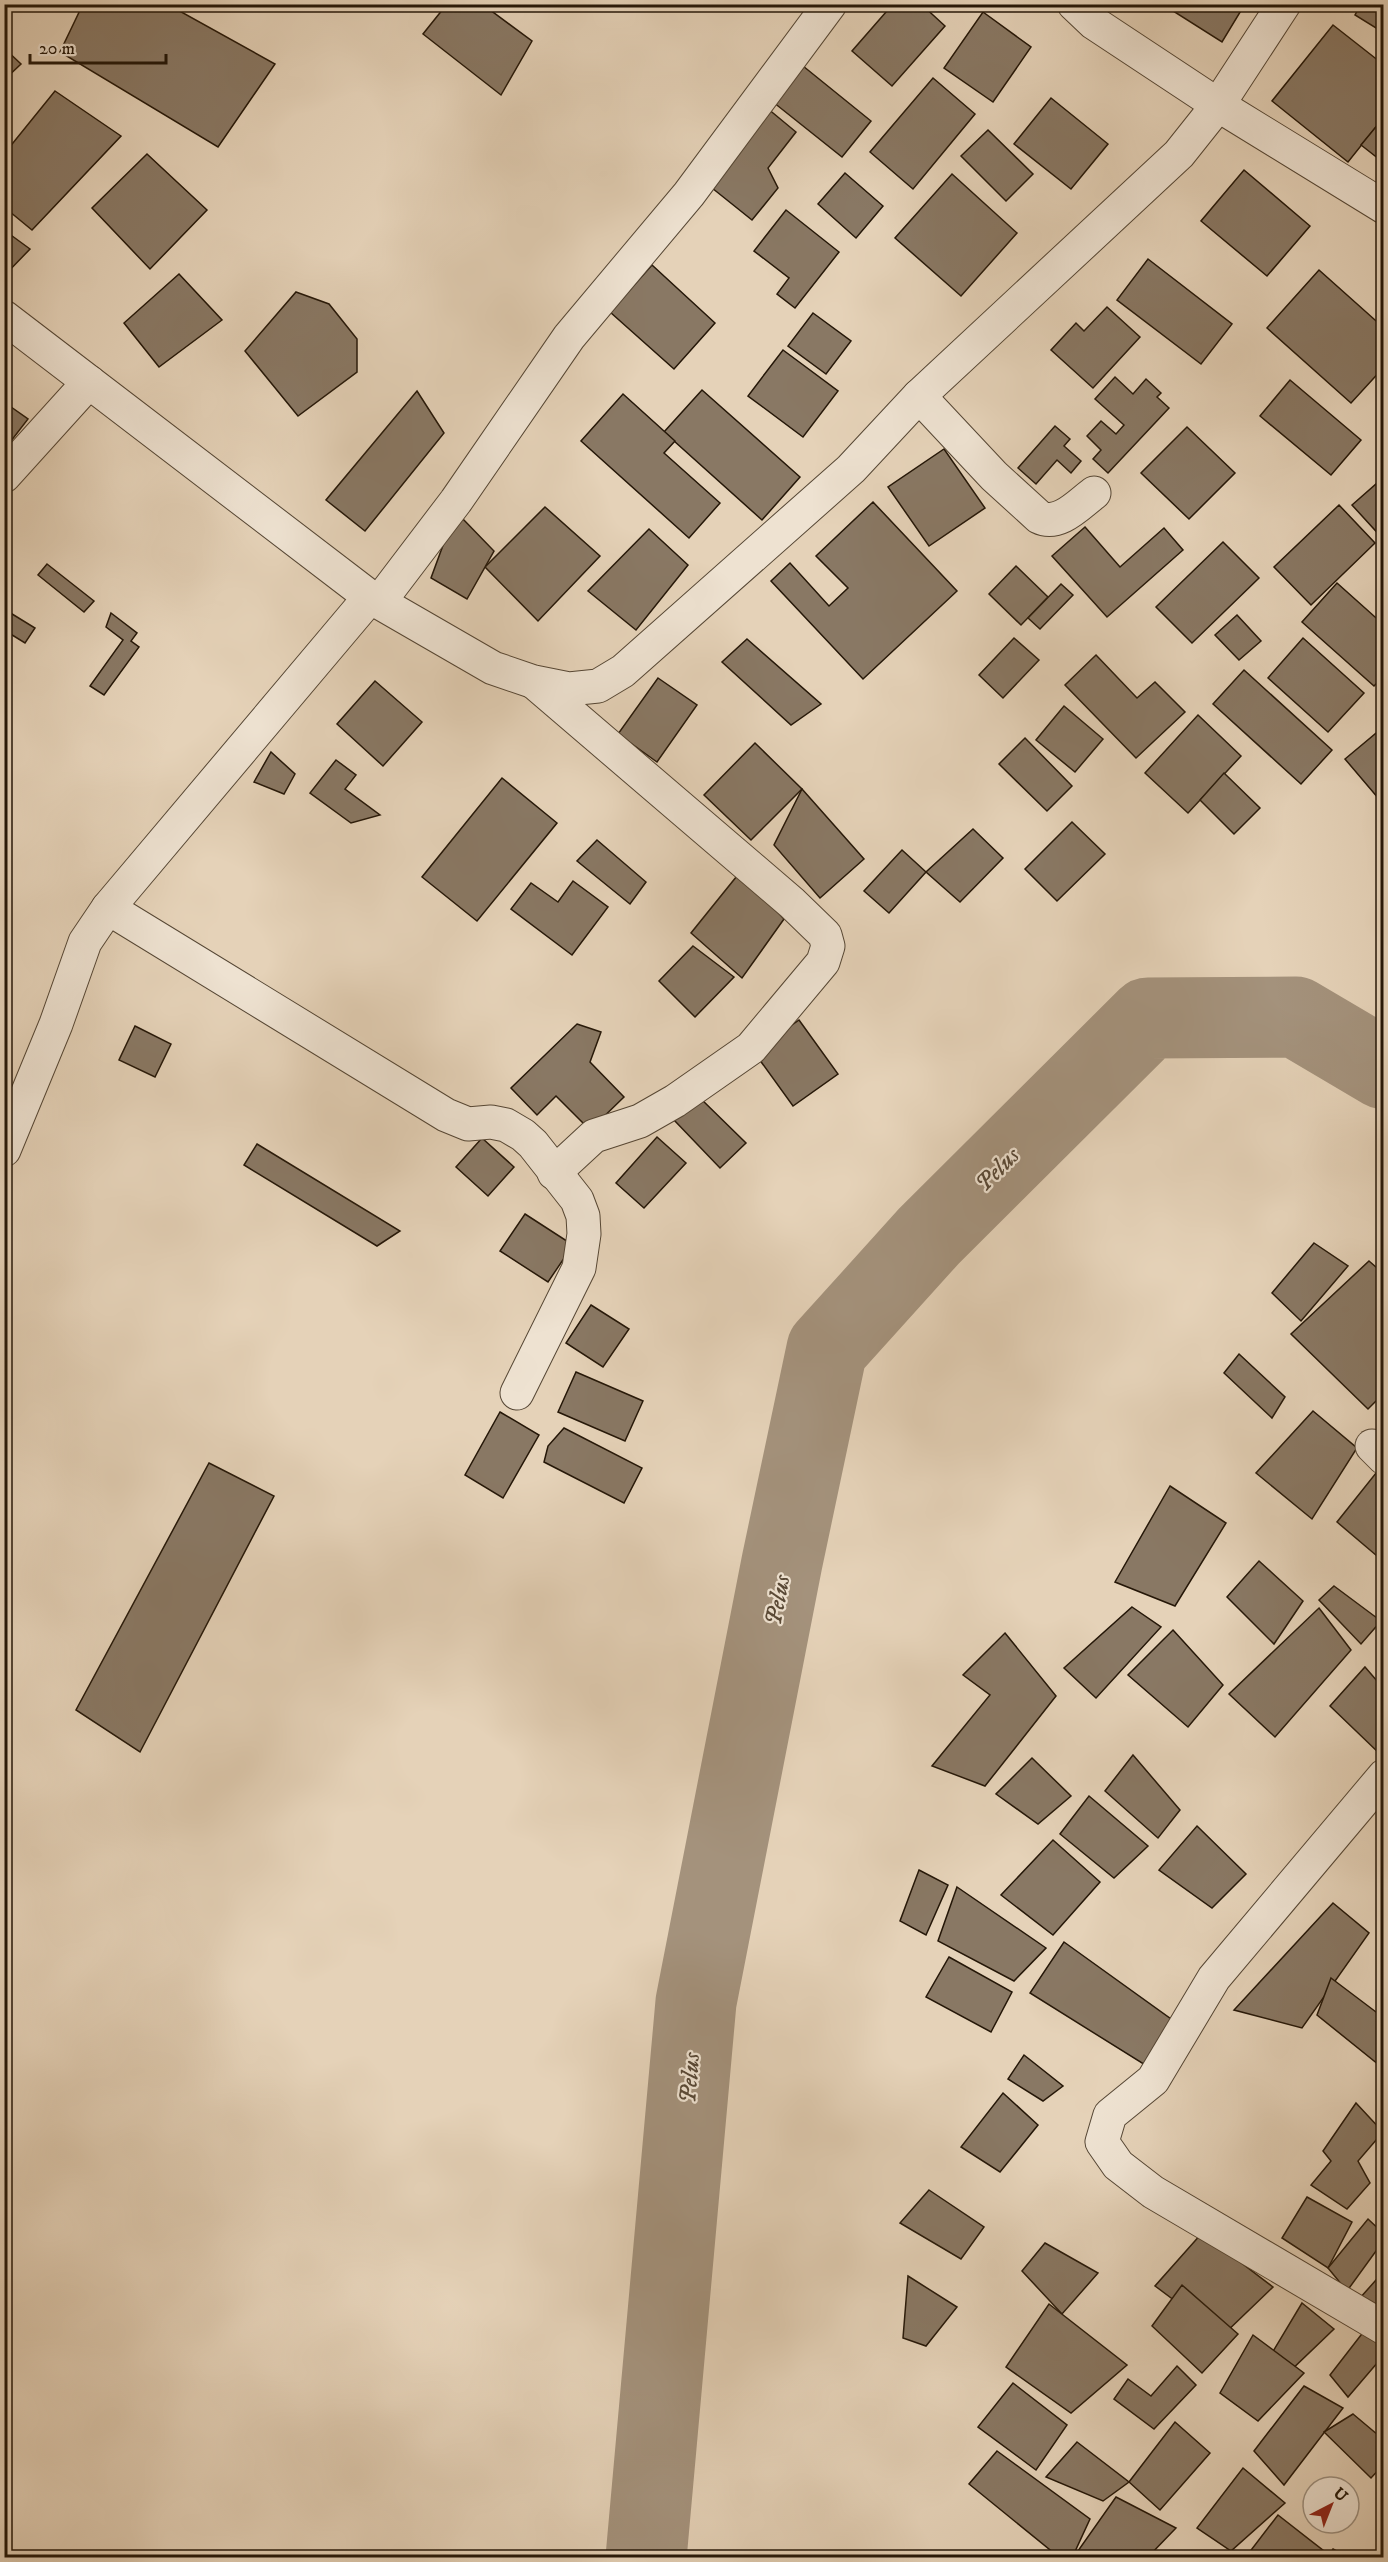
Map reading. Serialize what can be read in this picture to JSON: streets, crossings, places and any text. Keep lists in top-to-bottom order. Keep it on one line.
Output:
{"water":["Pelus"],"scale_bar":"20 m","north":"top right"}
